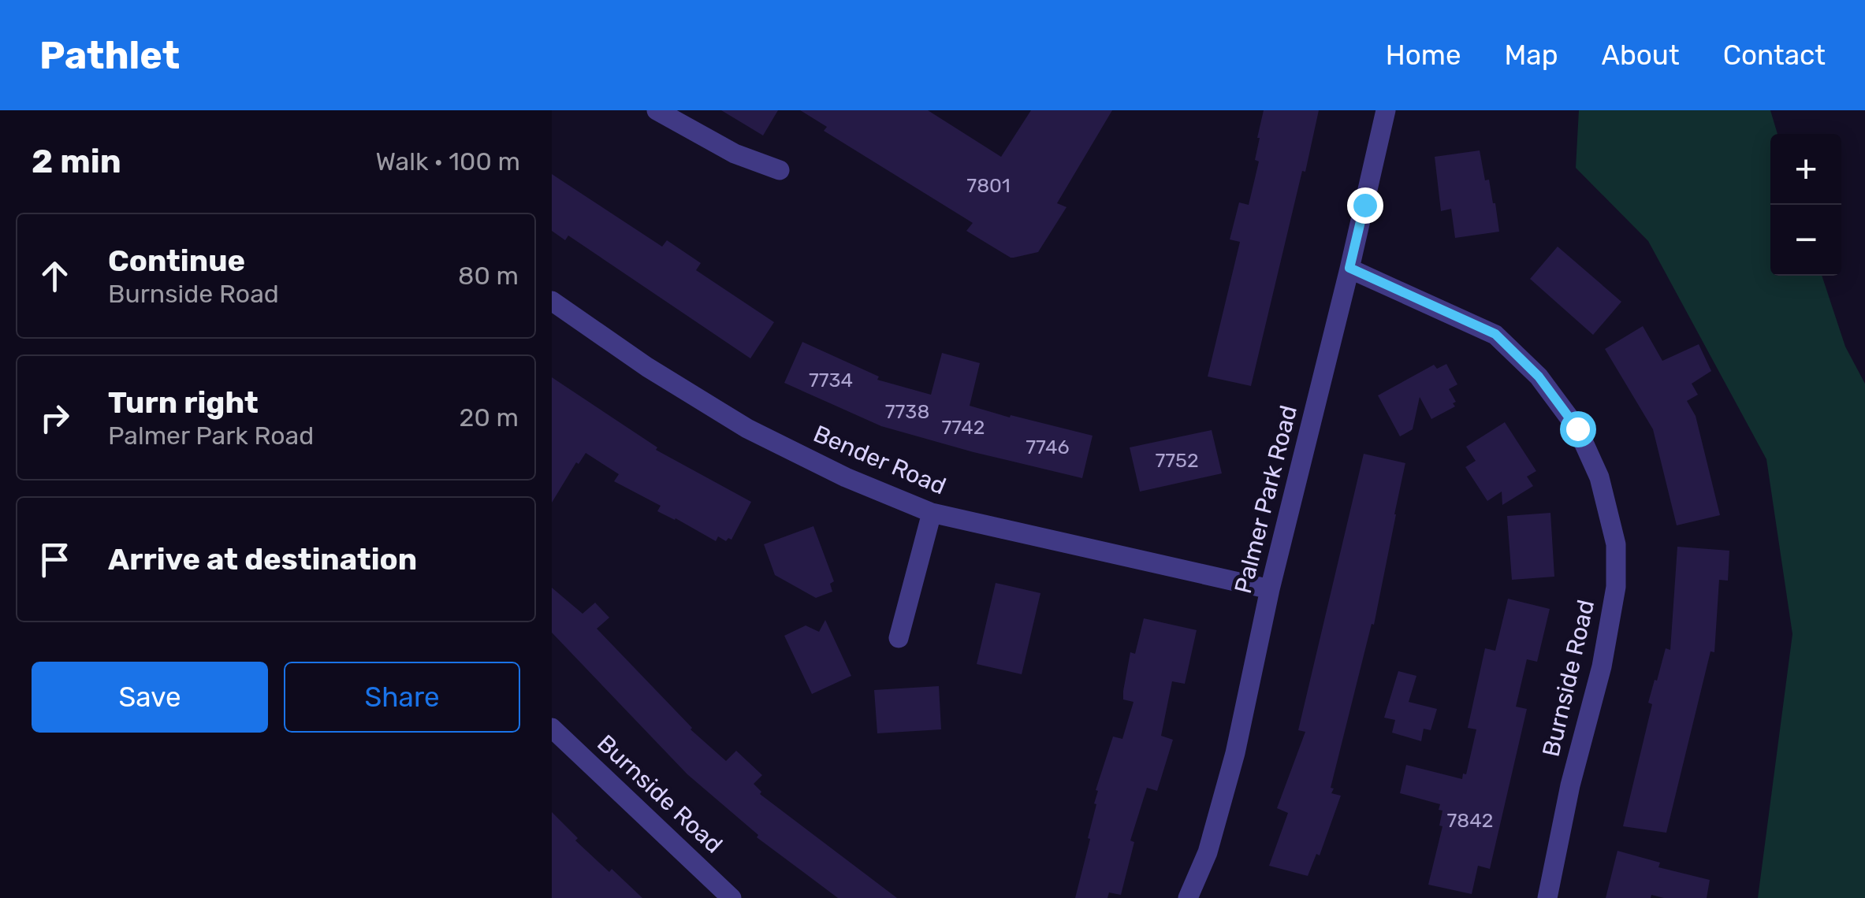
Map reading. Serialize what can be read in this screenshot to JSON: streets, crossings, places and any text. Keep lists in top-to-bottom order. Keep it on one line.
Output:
{"streets":{"street":["Bender Road","Palmer Park Road","Burnside Road"]},"crossings":[["Bender Road","Palmer Park Road"],["Palmer Park Road","Burnside Road"]],"house_numbers":["7801","7734","7738","7742","7746","7752","7842"],"page":{"header":"Pathlet","nav":["Home","Map","About","Contact"],"heading":["2 min","Walk · 100 m"],"map_buttons":["+","−"],"list":[["Continue","Burnside Road","80 m"],["Turn right","Palmer Park Road","20 m"],"Arrive at destination"],"buttons":["Save","Share"]}}
